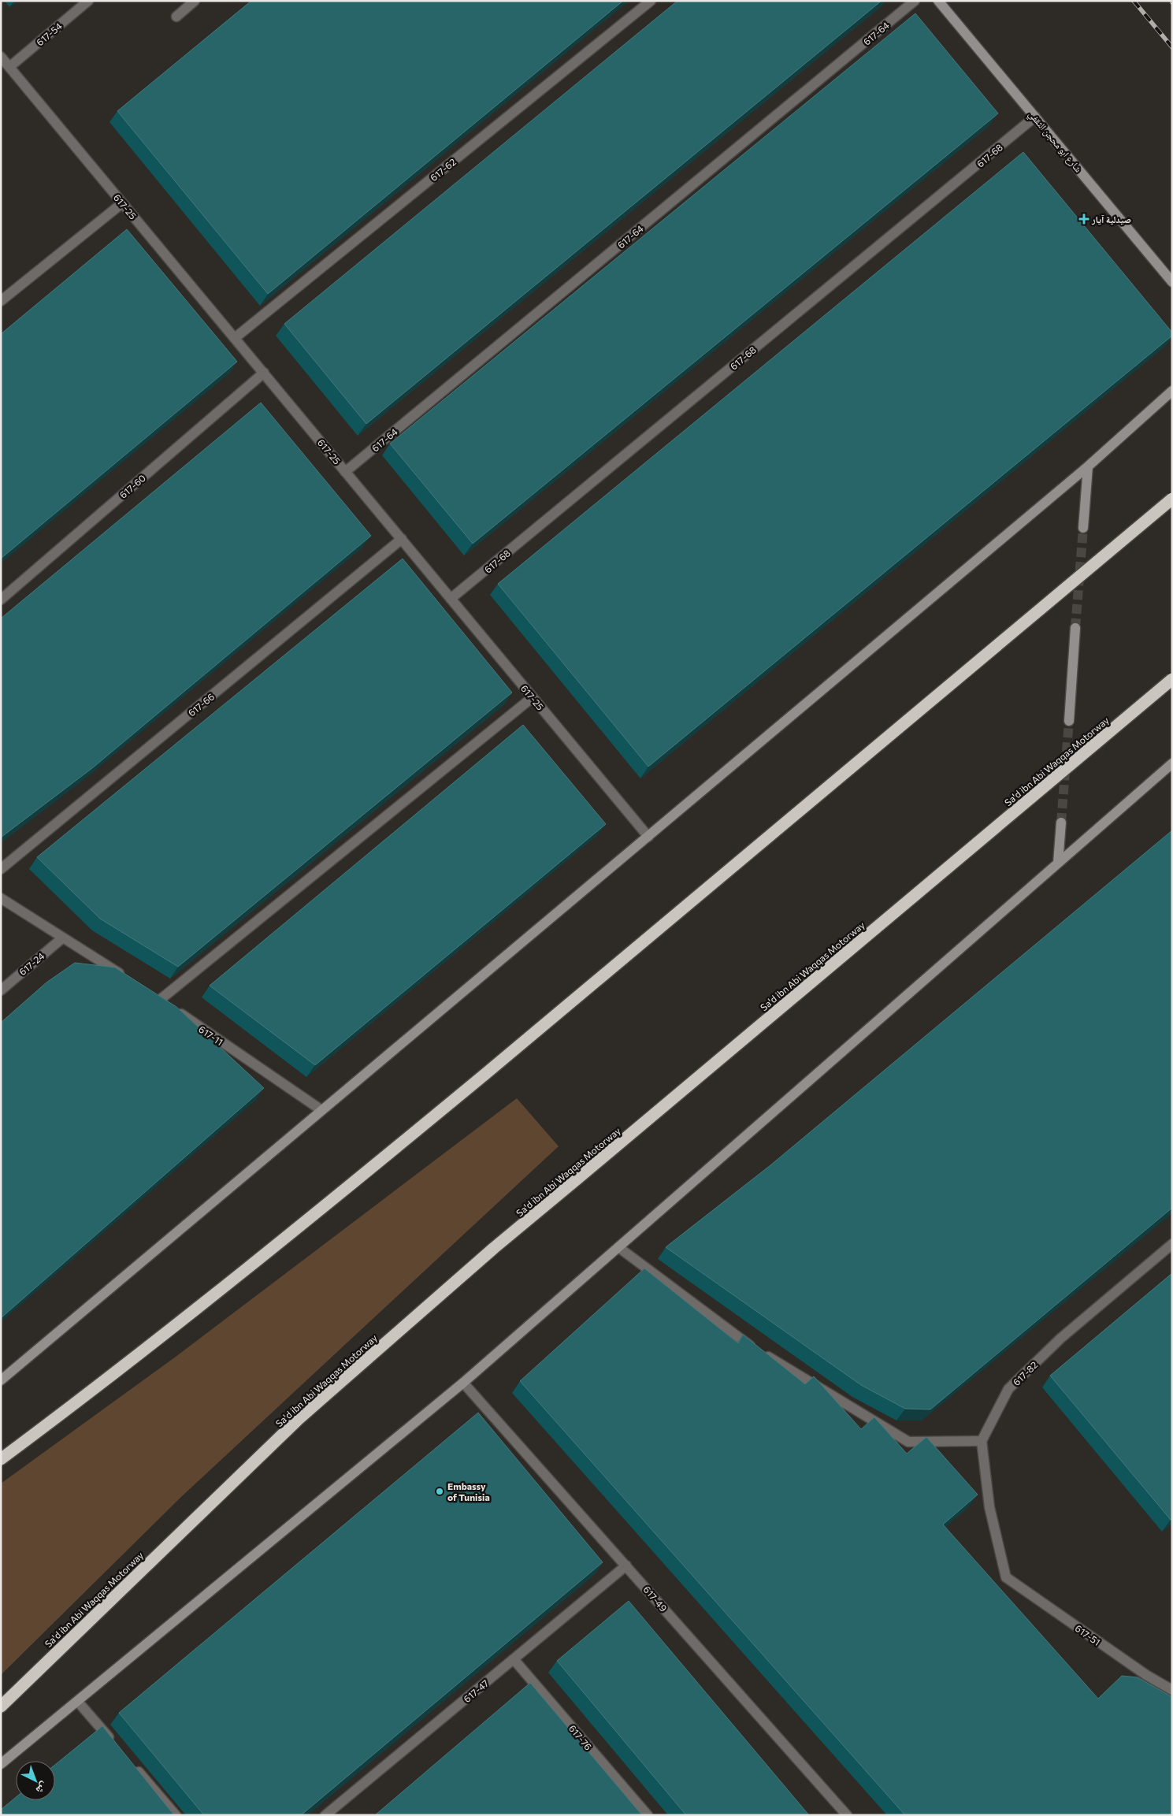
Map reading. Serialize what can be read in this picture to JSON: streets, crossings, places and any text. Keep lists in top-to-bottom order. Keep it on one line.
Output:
{"streets":{"highway":["Sa'd ibn Abi Waqqas Motorway"],"street":["617-64","617-54","شارع ابو محجن الثقفي","617-68","617-62","617-25","617-60","617-66","617-24","617-11","617-82","617-49","617-51","617-47","617-76"]},"crossings":[["617-64","617-25"],["617-54","617-25"],["شارع ابو محجن الثقفي","617-68"],["617-68","617-25"],["617-62","617-25"],["617-25","617-60"],["617-25","617-66"],["617-25","617-11"],["617-82","617-51"],["617-49","617-47"],["617-47","617-76"]],"places":{"health":["صيدلية آيار"],"other":["Embassy of Tunisia"]},"north":"bottom right"}
